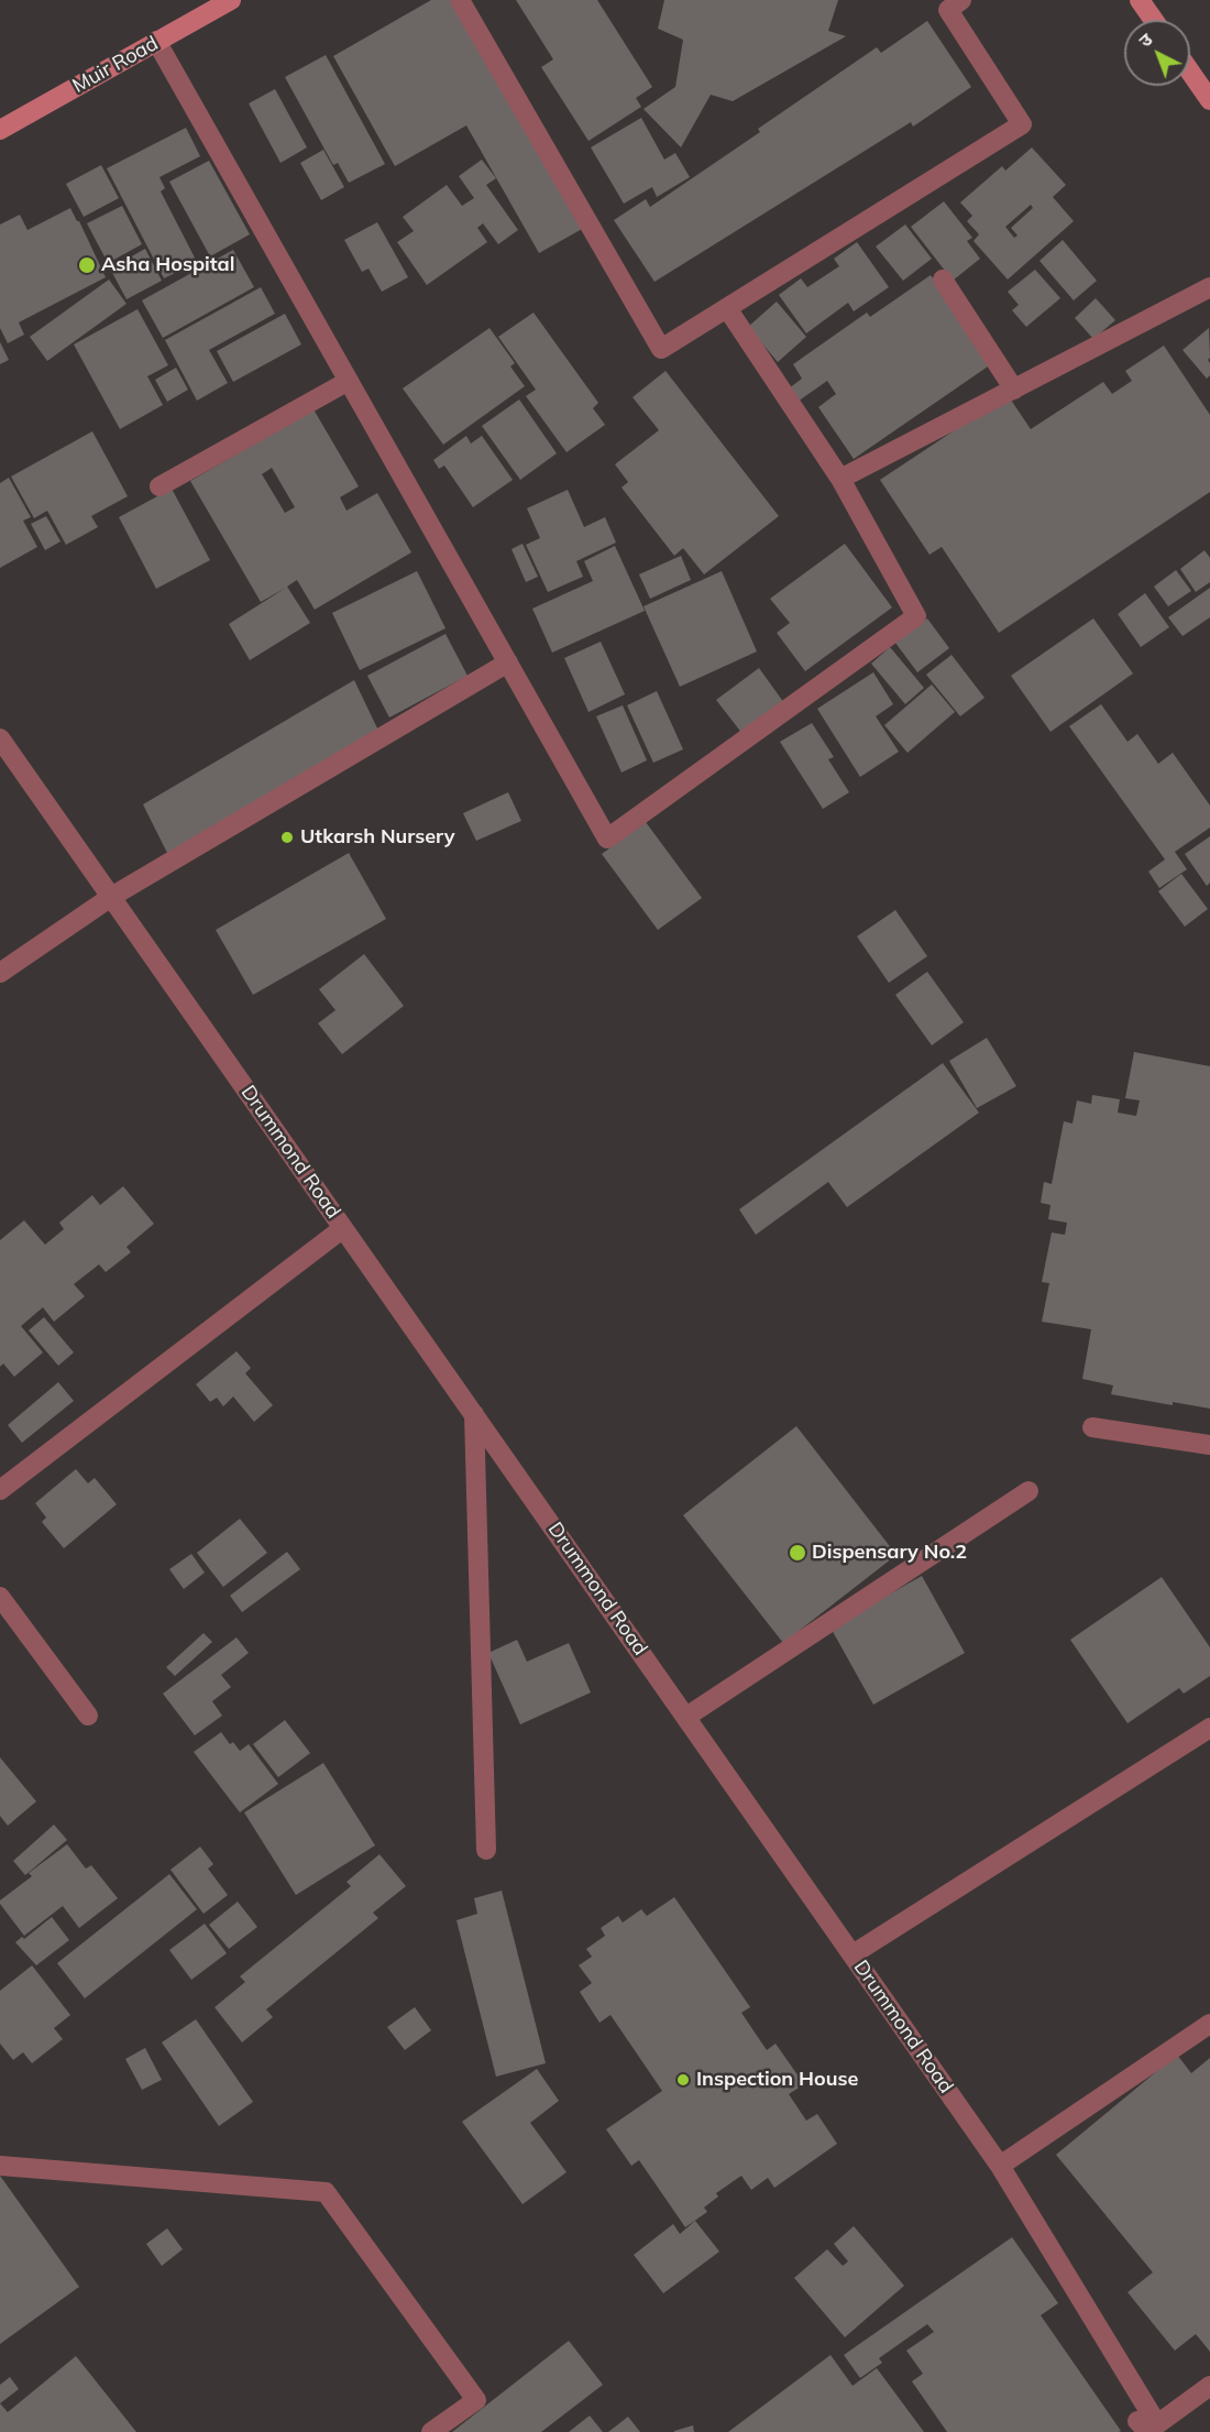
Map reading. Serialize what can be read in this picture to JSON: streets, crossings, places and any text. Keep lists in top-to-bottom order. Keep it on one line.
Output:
{"streets":{"main road":["Muir Road"],"street":["Drummond Road"]},"places":["Asha Hospital","Utkarsh Nursery","Dispensary No.2","Inspection House"],"north":"top left"}
